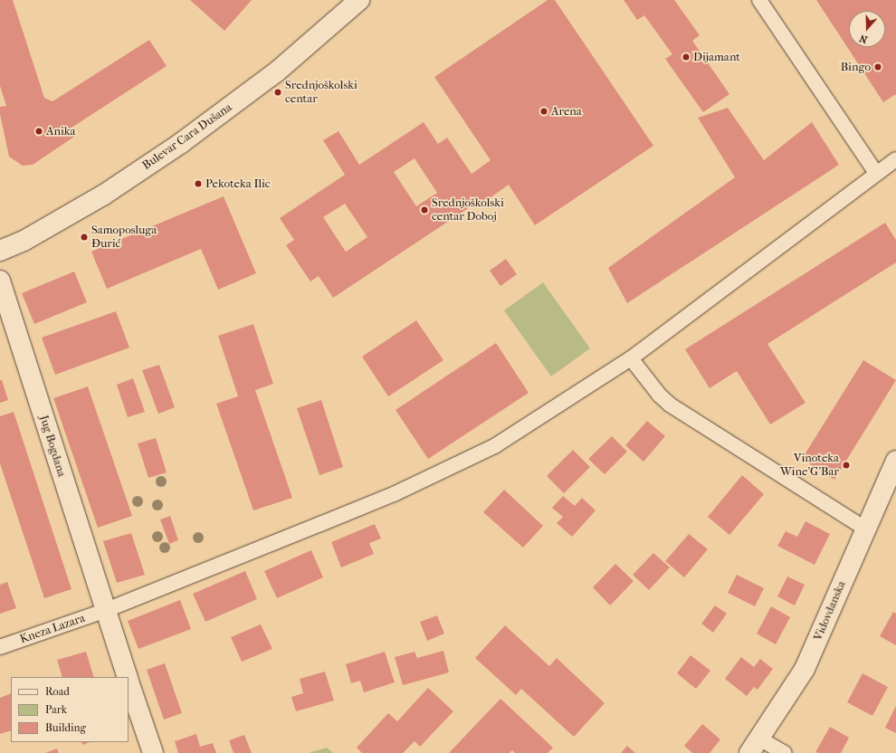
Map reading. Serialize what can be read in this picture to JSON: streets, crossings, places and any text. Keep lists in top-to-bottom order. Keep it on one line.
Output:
{"streets":{"street":["Bulevar Cara Dušana","Jug Bogdana","Vidovdanska","Kneza Lazara"]},"crossings":[["Jug Bogdana","Kneza Lazara"]],"places":["Dijamant","Bingo","Srednjoškolski centar","Arena","Anika","Pekoteka Ilic","Srednjoškolski centar Doboj","Samoposluga Đurić","Vinoteka Wine'G'Bar"],"legend":["Road","Park","Building"],"north":"bottom"}
